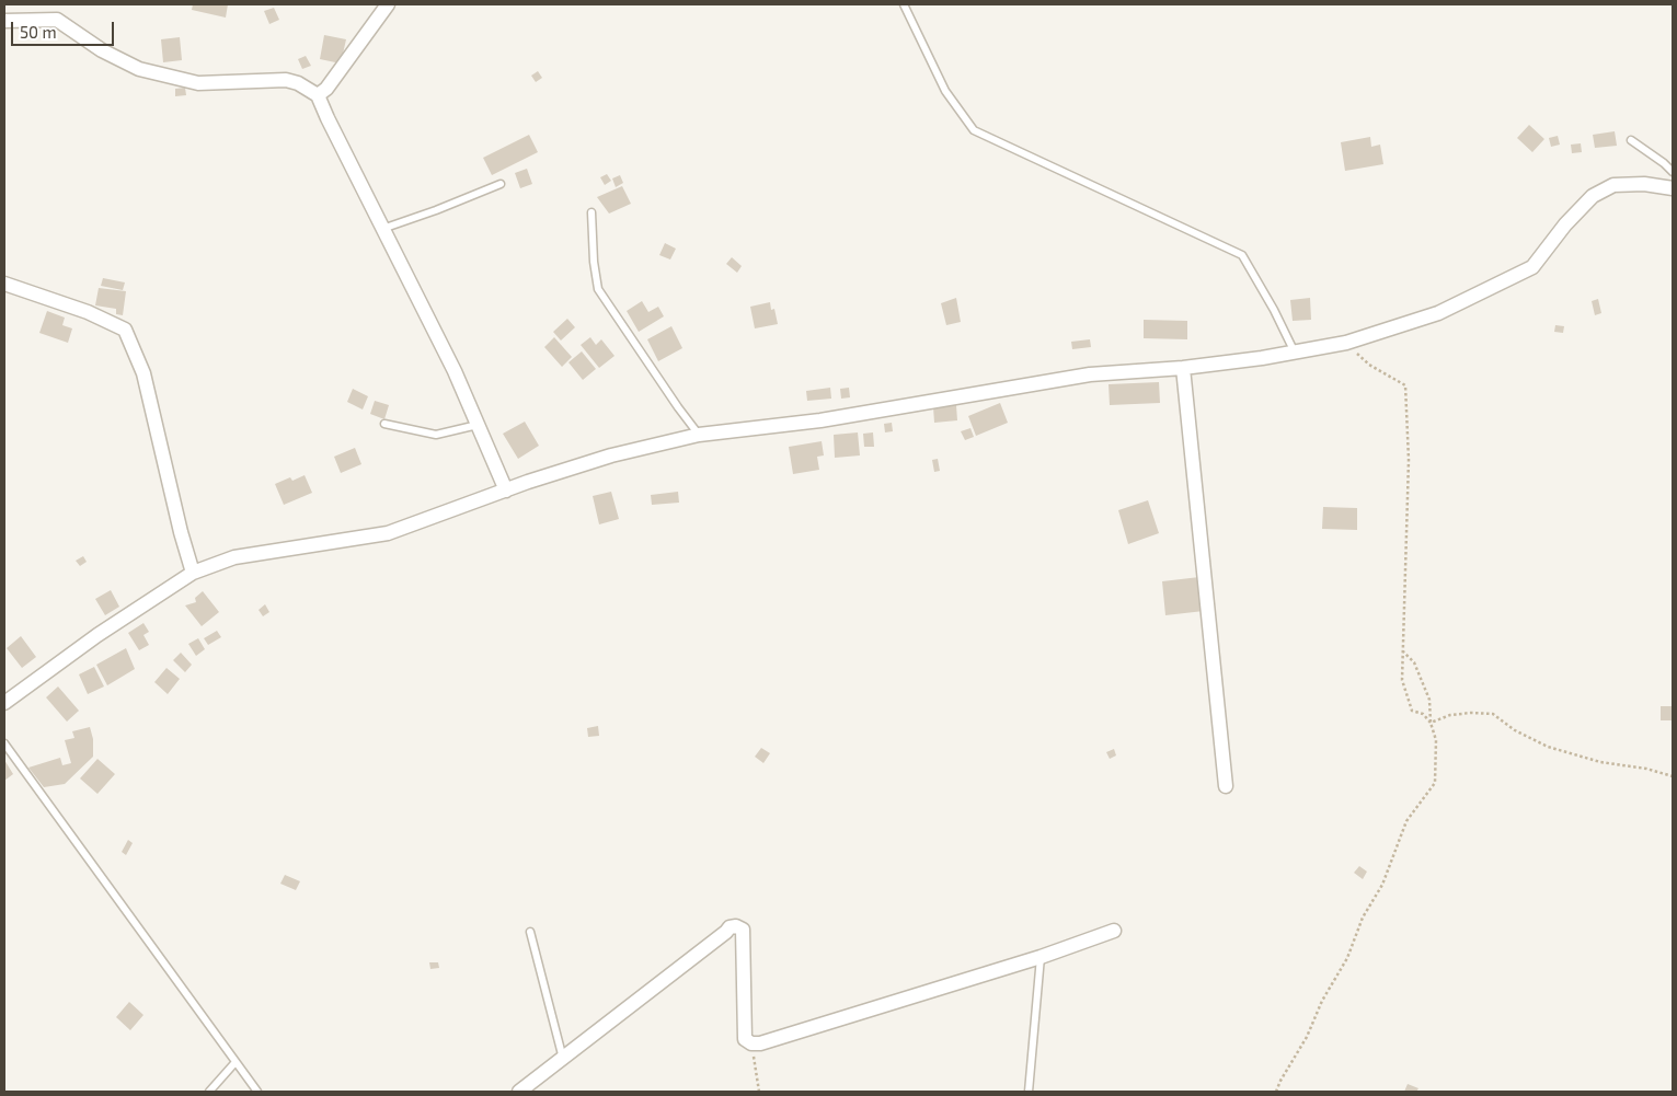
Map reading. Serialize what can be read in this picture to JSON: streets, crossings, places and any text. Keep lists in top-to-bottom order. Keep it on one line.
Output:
{"scale_bar":"50 m"}
